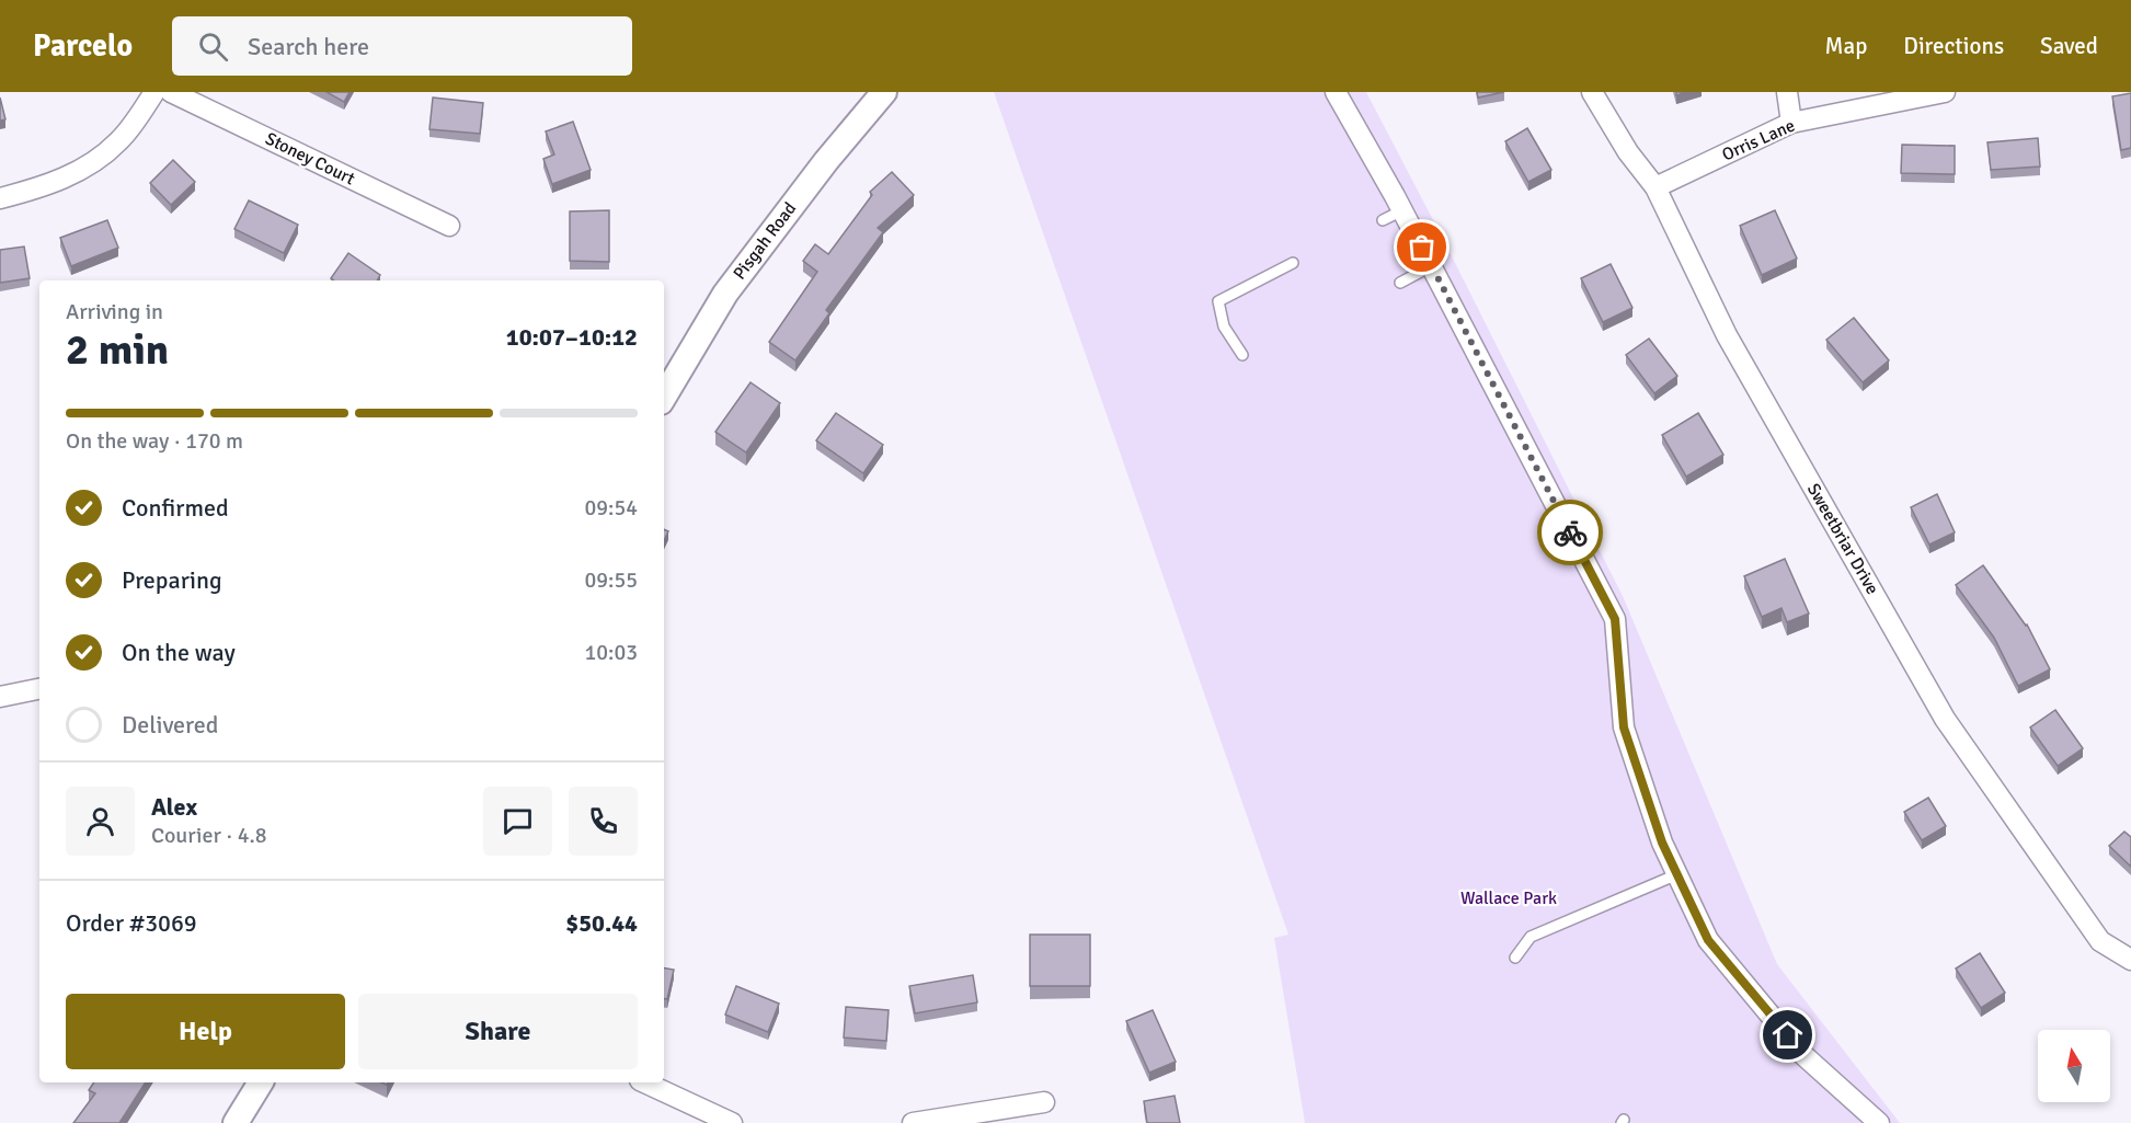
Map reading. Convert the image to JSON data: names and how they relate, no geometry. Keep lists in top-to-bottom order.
{
  "streets": {
    "street": [
      "Orris Lane",
      "Stoney Court",
      "Pisgah Road",
      "Sweetbriar Drive"
    ]
  },
  "crossings": [
    ["Orris Lane", "Sweetbriar Drive"]
  ],
  "parks": ["Wallace Park"],
  "north": "top",
  "page": {
    "header": "Parcelo",
    "search": "Search here",
    "nav": ["Map", "Directions", "Saved"],
    "heading": ["2 min", "Arriving in", "10:07–10:12"],
    "panel": [
      "Alex",
      "Courier · 4.8",
      "Order #3069",
      "$50.44"
    ],
    "bar": "On the way · 170 m",
    "list": [
      ["Confirmed", "09:54"],
      ["Preparing", "09:55"],
      ["On the way", "10:03"],
      "Delivered"
    ],
    "buttons": ["Help", "Share"]
  }
}
